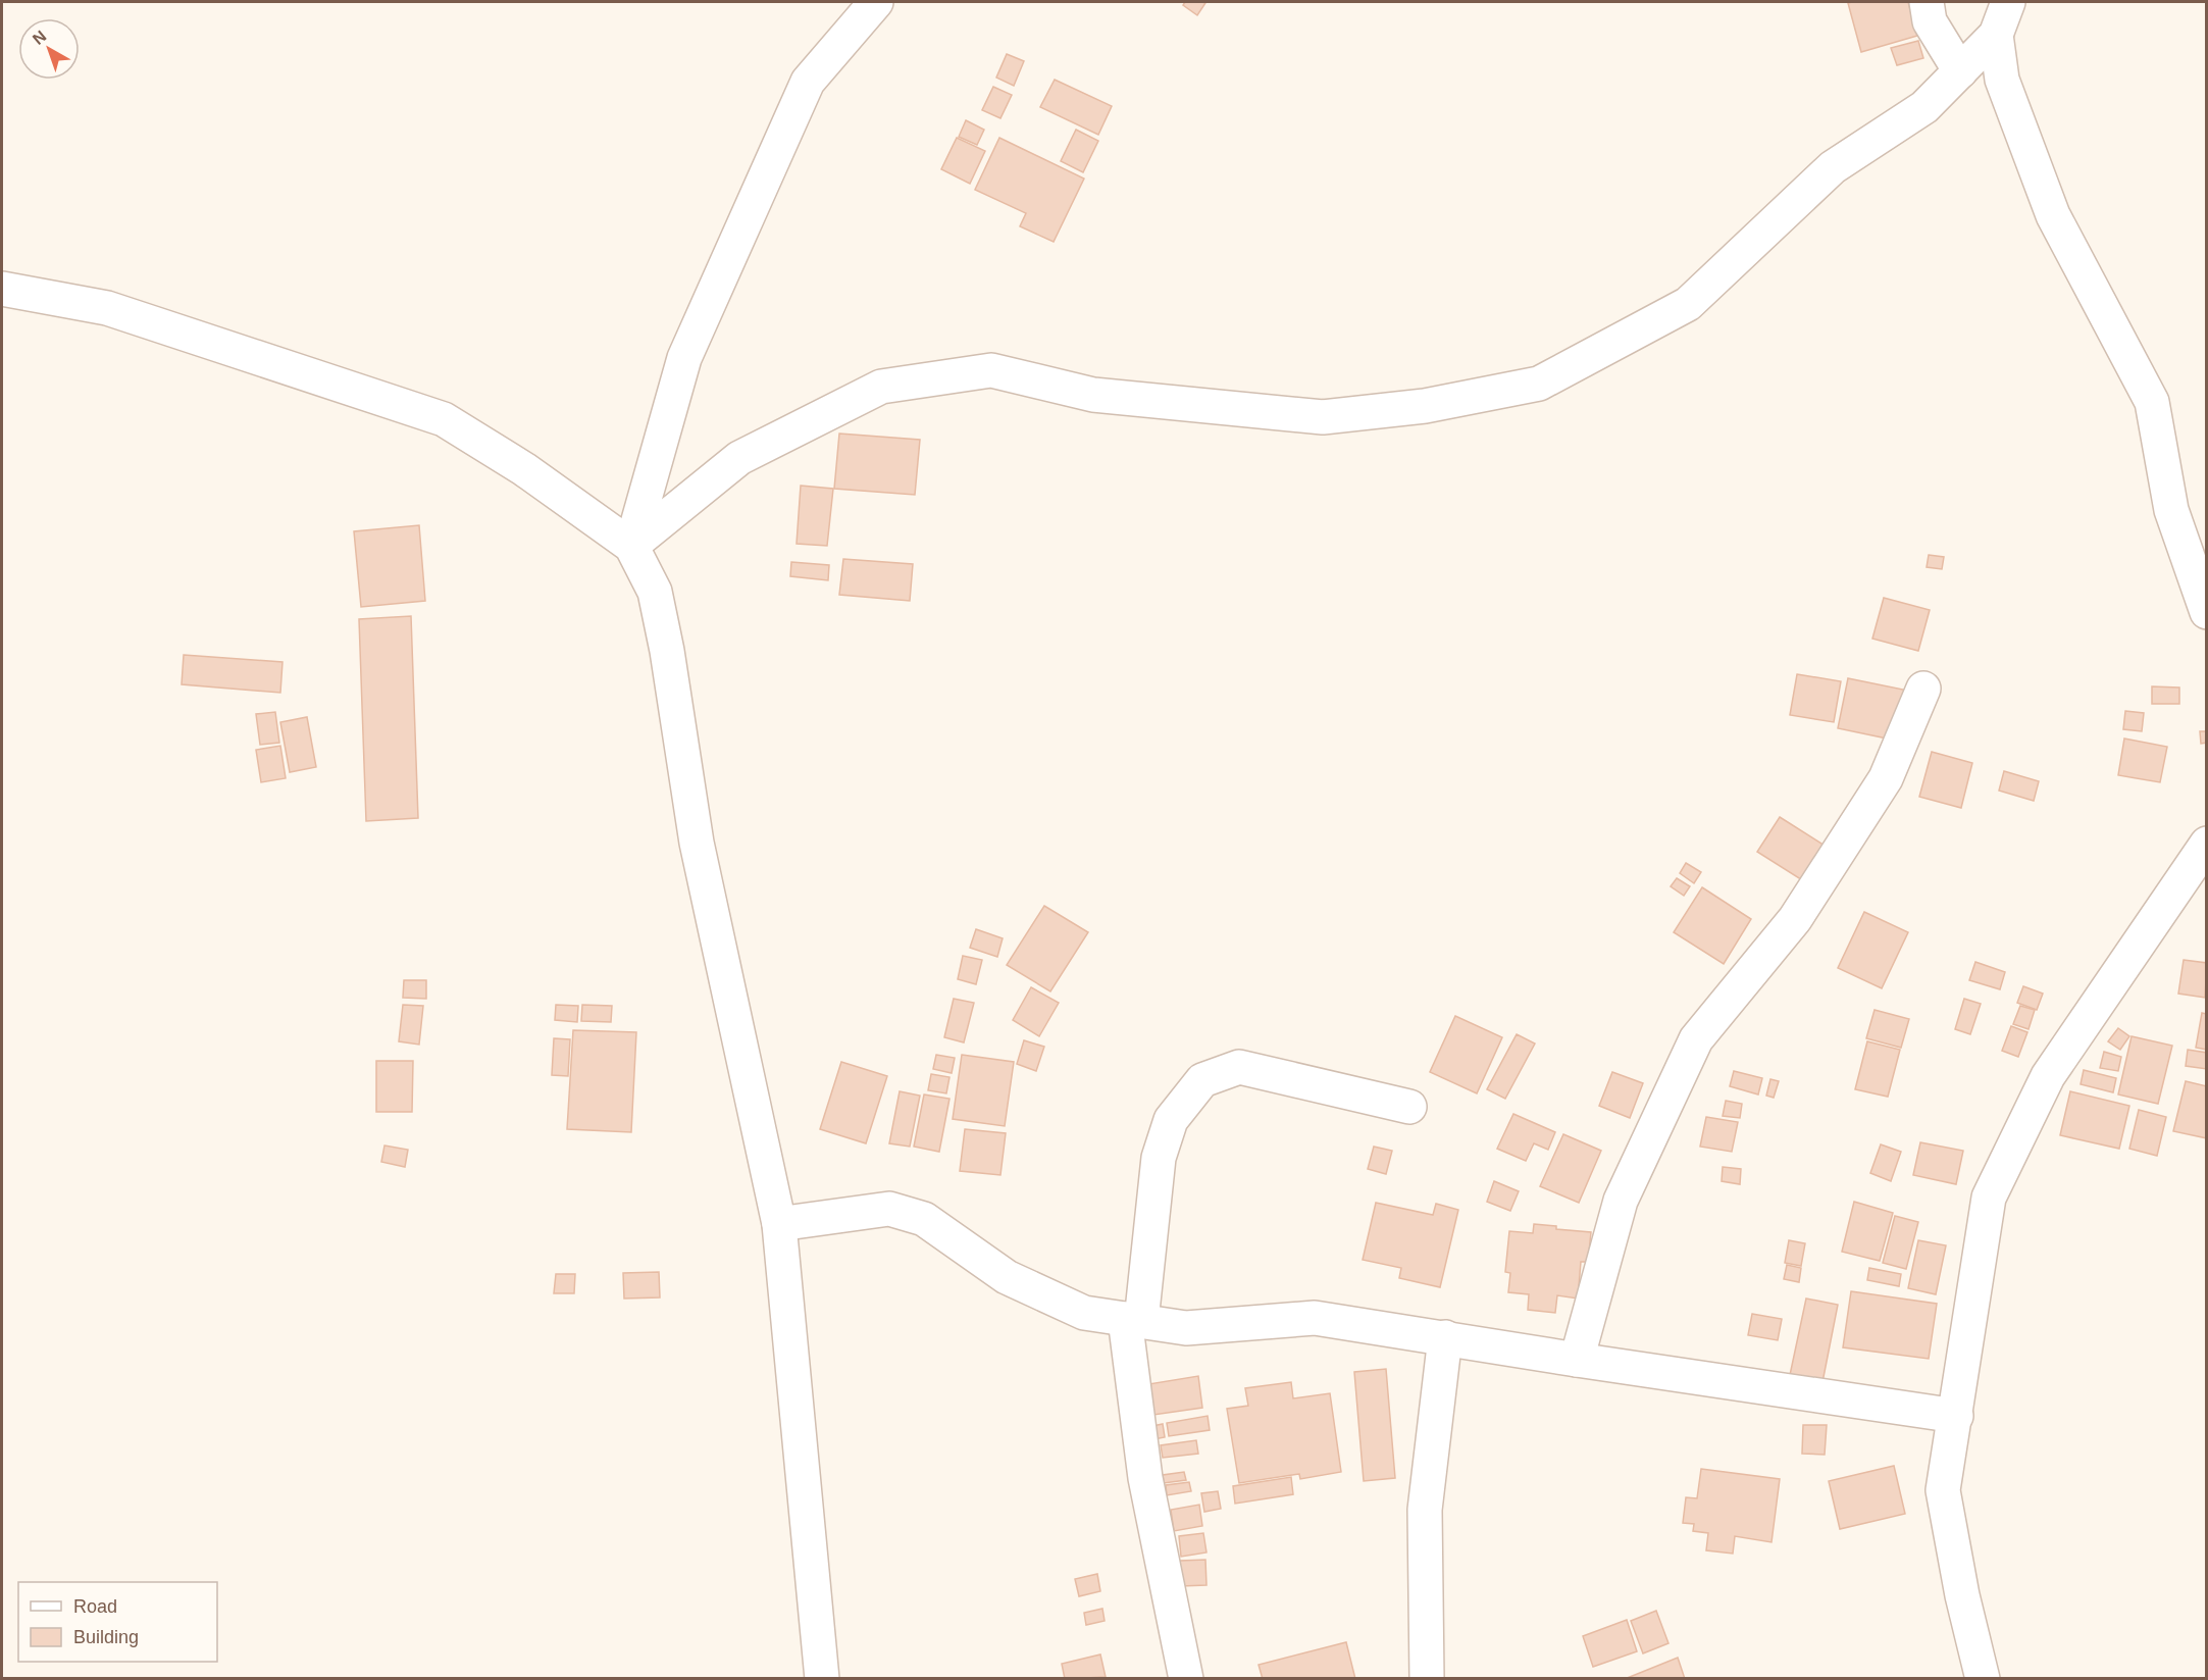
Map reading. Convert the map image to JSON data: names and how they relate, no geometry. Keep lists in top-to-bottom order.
{
  "legend": ["Road", "Building"],
  "north": "top left"
}
